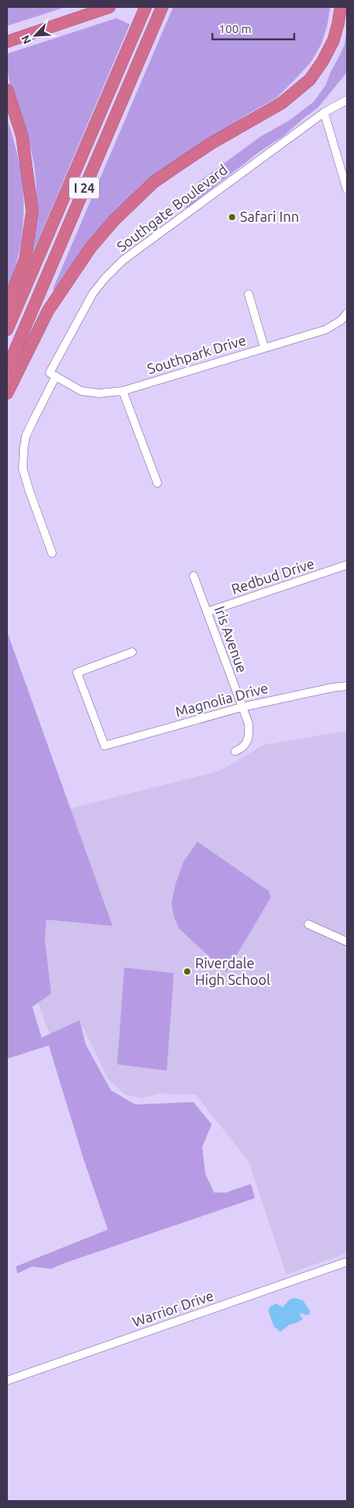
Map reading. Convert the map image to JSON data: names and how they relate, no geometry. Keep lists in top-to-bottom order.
{
  "streets": {
    "highway": ["I 24"],
    "street": [
      "Southgate Boulevard",
      "Southpark Drive",
      "Redbud Drive",
      "Iris Avenue",
      "Magnolia Drive",
      "Warrior Drive"
    ]
  },
  "crossings": [
    ["Southgate Boulevard", "Southpark Drive"],
    ["Redbud Drive", "Iris Avenue"],
    ["Iris Avenue", "Magnolia Drive"]
  ],
  "places": ["Safari Inn", "Riverdale High School"],
  "scale_bar": "100 m",
  "north": "bottom left"
}
